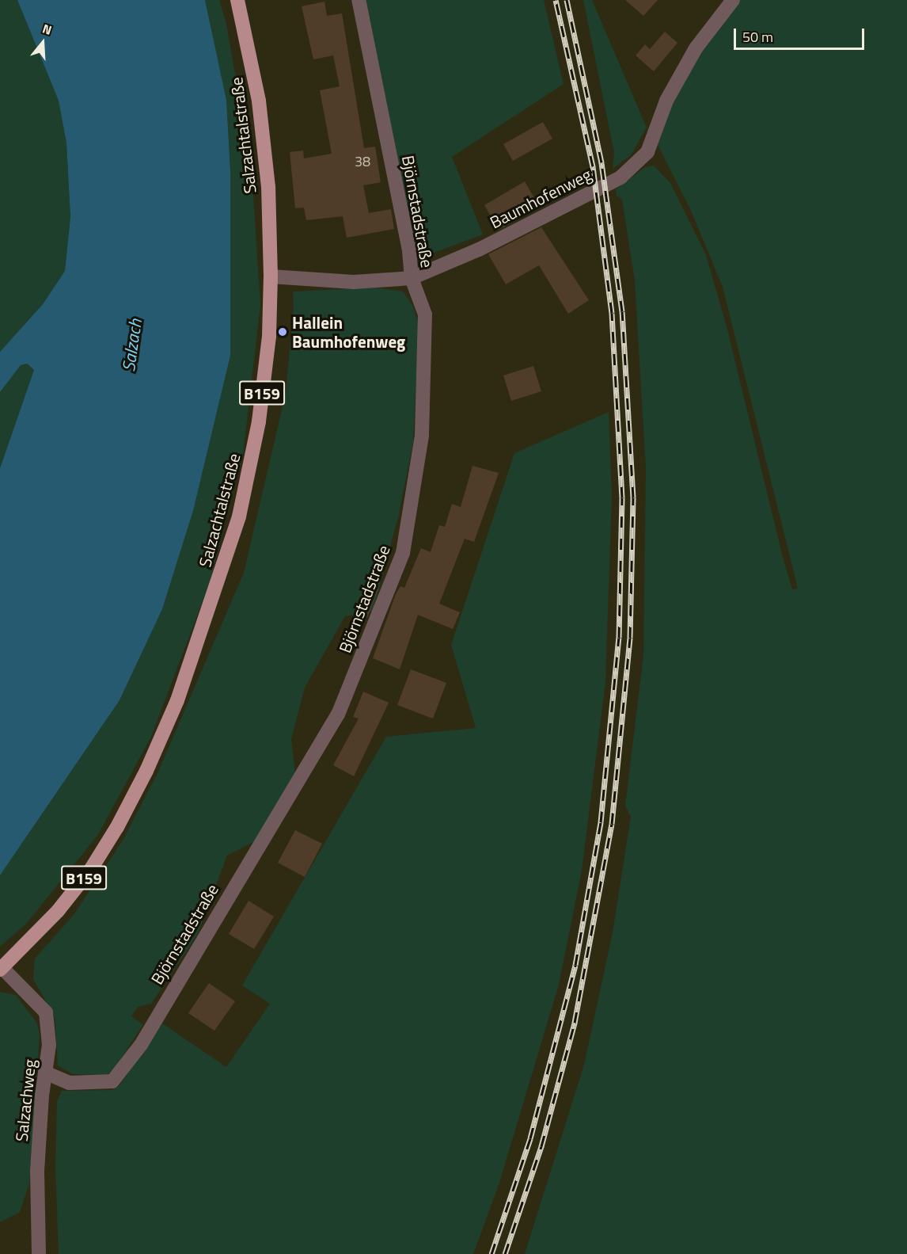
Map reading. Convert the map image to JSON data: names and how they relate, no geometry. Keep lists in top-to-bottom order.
{
  "streets": {
    "main road": ["Salzachtalstraße", "B159"],
    "street": ["Baumhofenweg", "Björnstadstraße", "Salzachweg"]
  },
  "crossings": [
    ["Salzachtalstraße", "Baumhofenweg"],
    ["Salzachtalstraße", "Salzachweg"],
    ["Baumhofenweg", "Björnstadstraße"],
    ["Björnstadstraße", "Salzachweg"]
  ],
  "water": ["Salzach"],
  "places": ["Hallein Baumhofenweg"],
  "house_numbers": ["38"],
  "scale_bar": "50 m",
  "north": "top"
}
